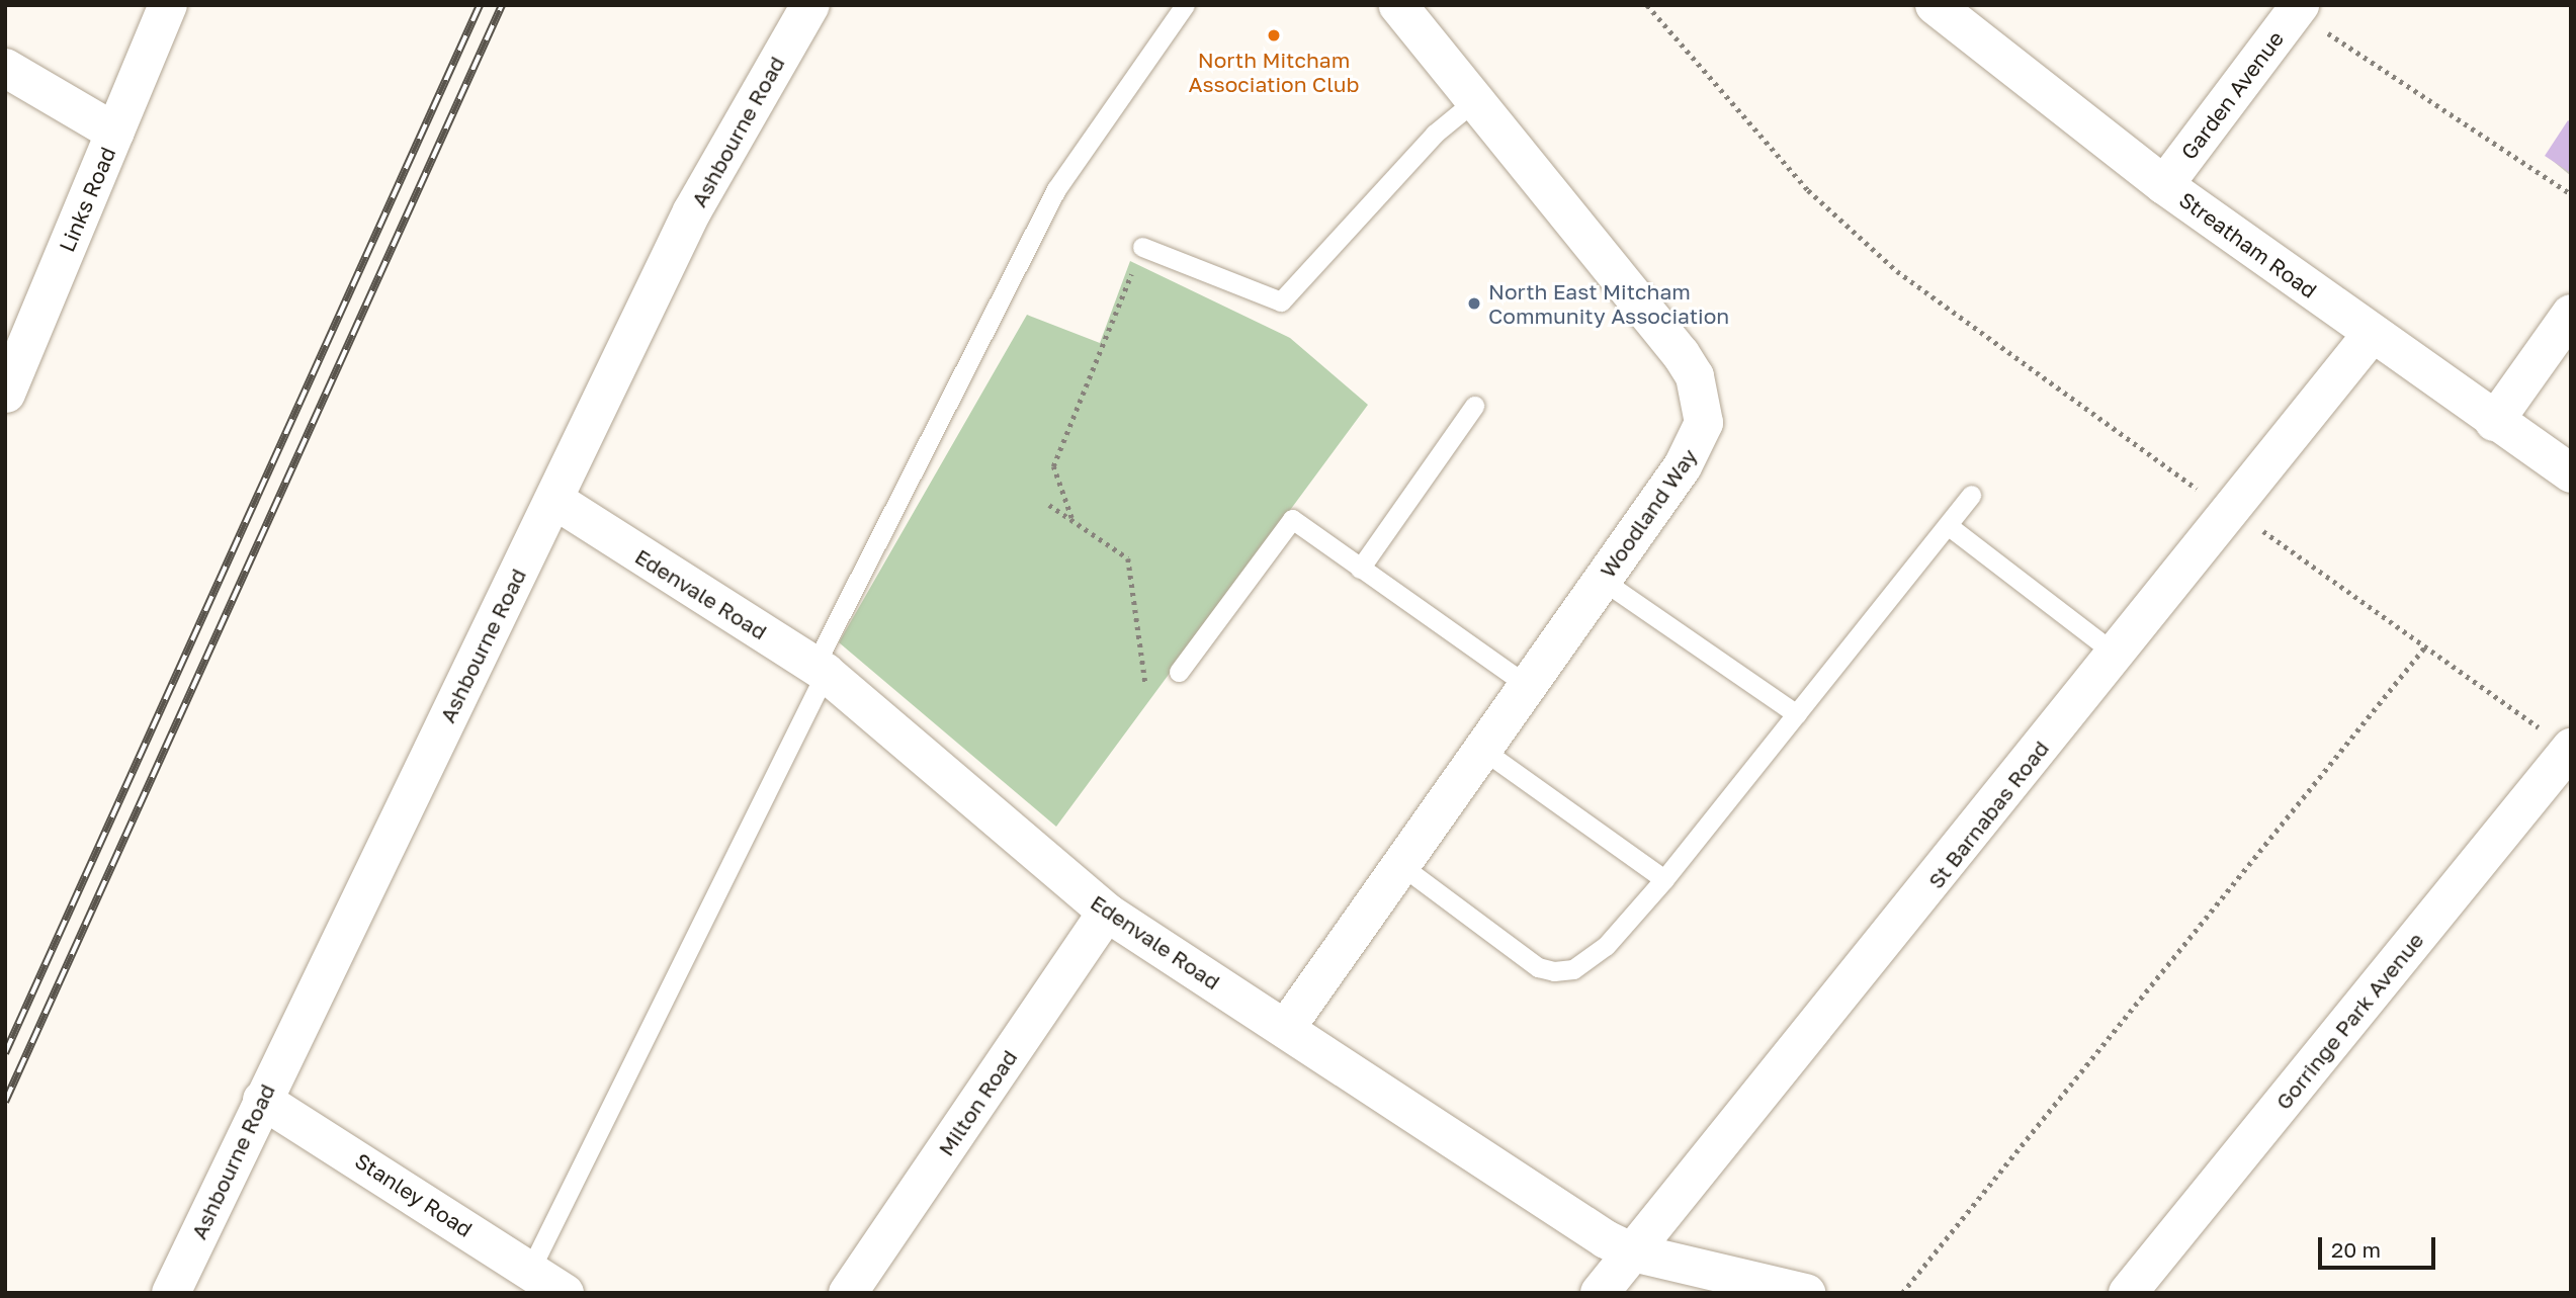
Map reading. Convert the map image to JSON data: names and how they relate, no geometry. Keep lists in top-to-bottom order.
{
  "streets": {
    "street": [
      "Garden Avenue",
      "Ashbourne Road",
      "Links Road",
      "Streatham Road",
      "Woodland Way",
      "Edenvale Road",
      "St Barnabas Road",
      "Gorringe Park Avenue",
      "Milton Road",
      "Stanley Road"
    ]
  },
  "crossings": [
    ["Garden Avenue", "Streatham Road"],
    ["Ashbourne Road", "Edenvale Road"],
    ["Ashbourne Road", "Stanley Road"],
    ["Streatham Road", "St Barnabas Road"],
    ["Woodland Way", "Edenvale Road"],
    ["Edenvale Road", "St Barnabas Road"],
    ["Edenvale Road", "Milton Road"]
  ],
  "places": ["North Mitcham Association Club", "North East Mitcham Community Association"],
  "scale_bar": "20 m"
}
